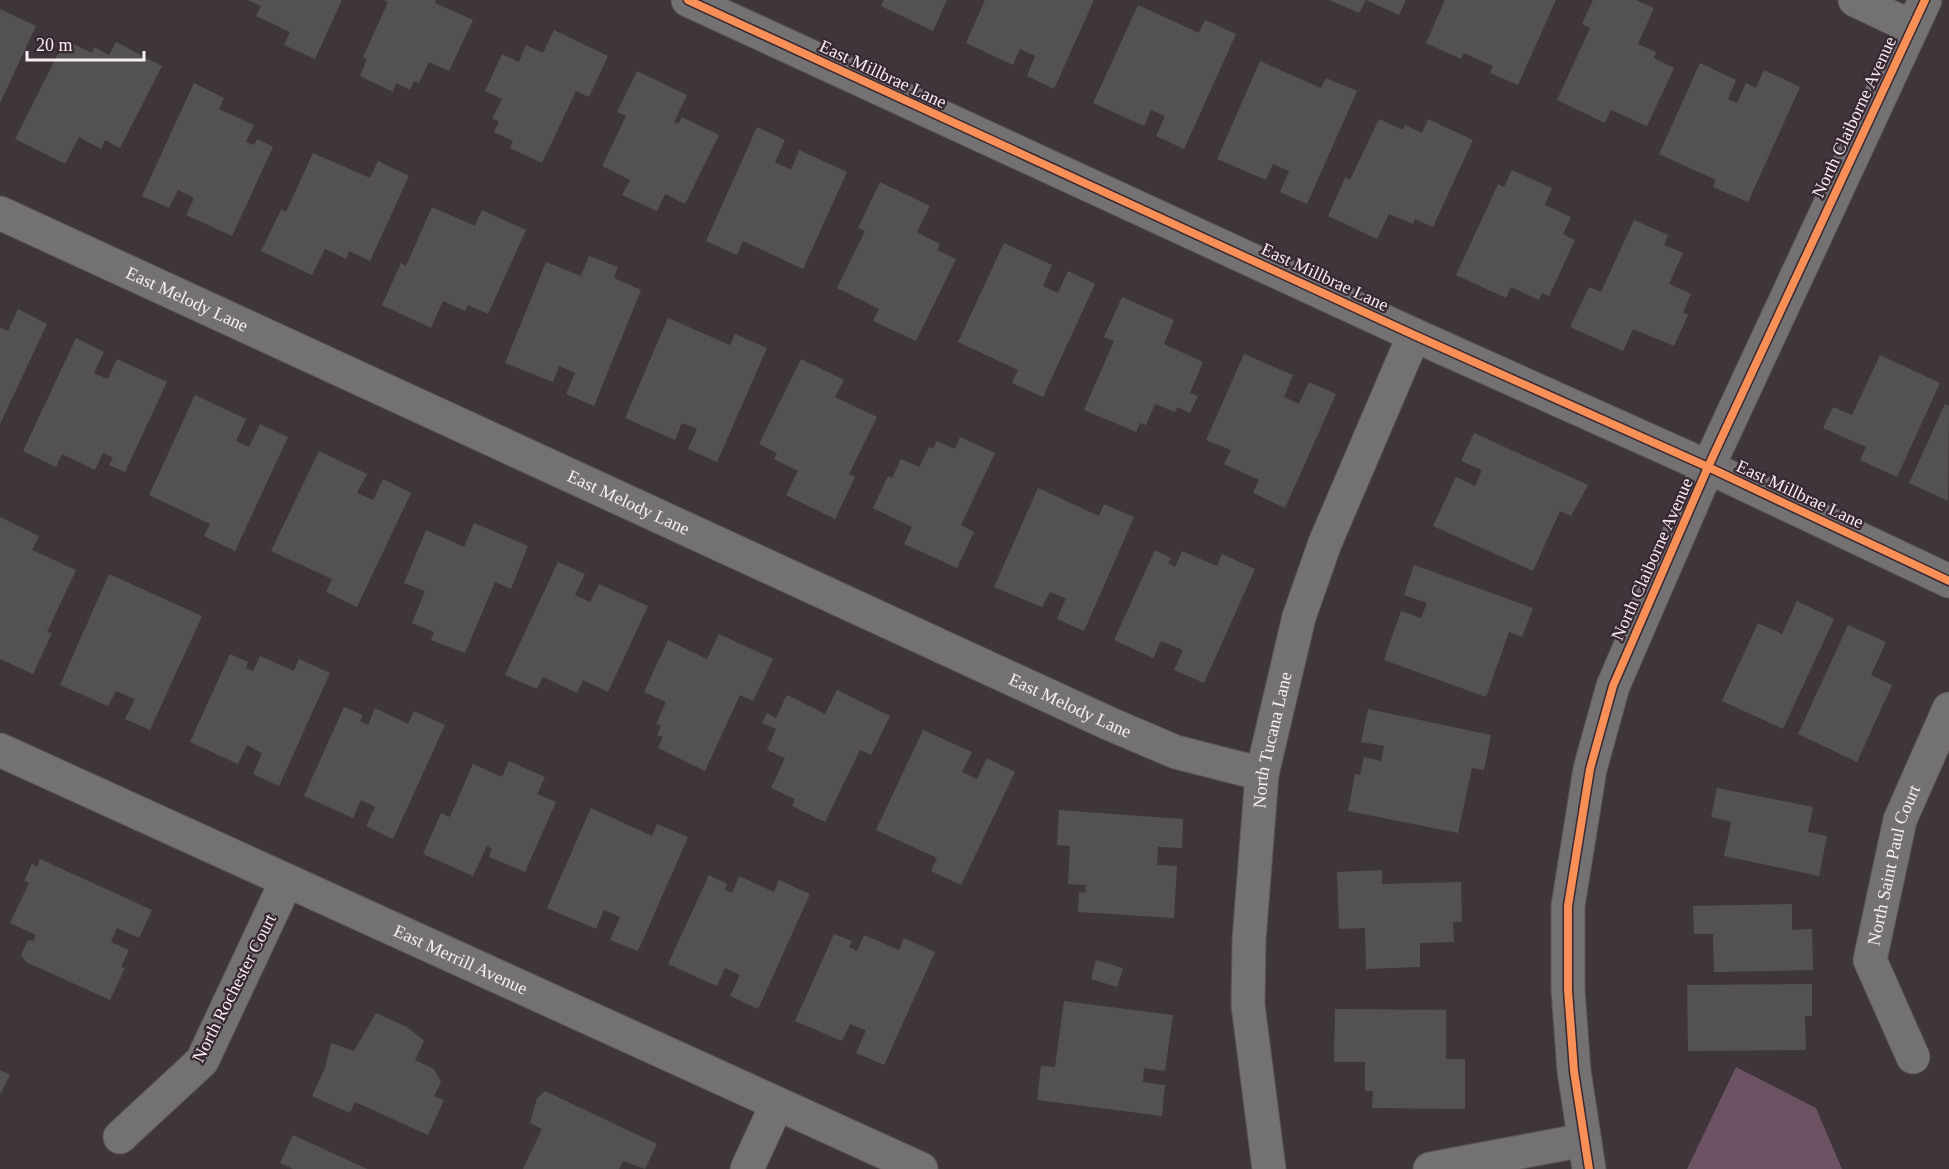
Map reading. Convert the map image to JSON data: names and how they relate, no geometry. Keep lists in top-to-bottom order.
{
  "streets": {
    "street": [
      "East Millbrae Lane",
      "North Claiborne Avenue",
      "East Melody Lane",
      "North Tucana Lane",
      "North Saint Paul Court",
      "East Merrill Avenue",
      "North Rochester Court"
    ]
  },
  "crossings": [
    ["East Millbrae Lane", "North Claiborne Avenue"],
    ["East Millbrae Lane", "North Tucana Lane"],
    ["East Melody Lane", "North Tucana Lane"],
    ["East Merrill Avenue", "North Rochester Court"]
  ],
  "scale_bar": "20 m"
}
